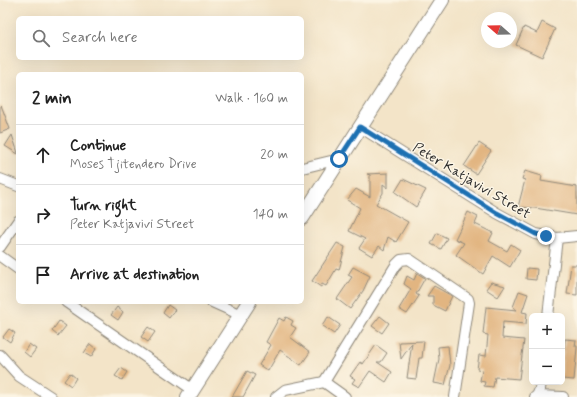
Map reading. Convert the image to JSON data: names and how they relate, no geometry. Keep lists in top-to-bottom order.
{
  "streets": {
    "street": ["Peter Katjavivi Street"]
  },
  "north": "left",
  "page": {
    "search": "Search here",
    "heading": ["2 min", "Walk · 160 m"],
    "list": [
      ["Continue", "Moses Tjitendero Drive", "20 m"],
      ["Turn right", "Peter Katjavivi Street", "140 m"],
      "Arrive at destination"
    ],
    "map_buttons": ["+", "−"]
  }
}
